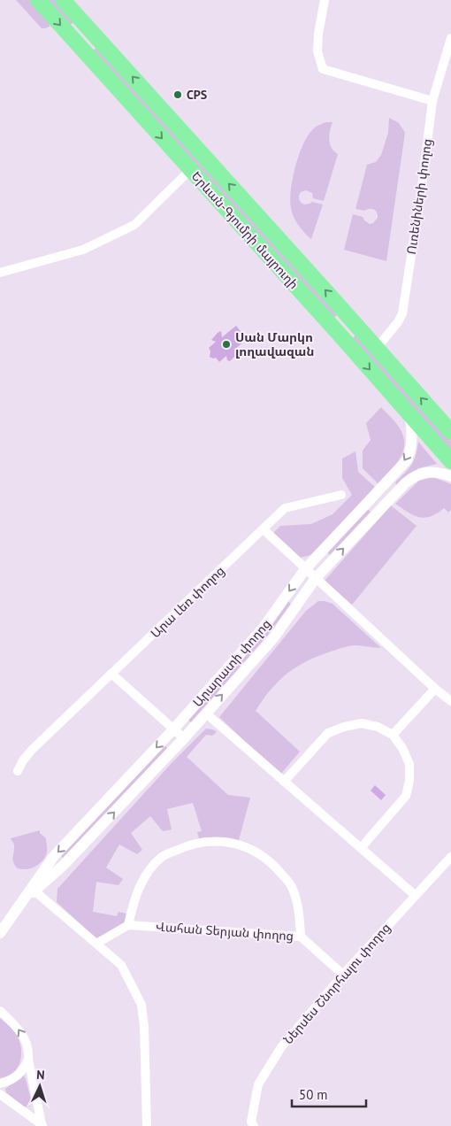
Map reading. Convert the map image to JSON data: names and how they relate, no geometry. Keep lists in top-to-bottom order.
{
  "streets": {
    "highway": ["Երևան-Գյումրի մայրուղի"],
    "street": [
      "Ուռենիների փողոց",
      "Արա Լեռ փողոց",
      "Արարատի փողոց",
      "Վահան Տերյան փողոց",
      "Ներսես Շնորհալու փողոց"
    ]
  },
  "crossings": [
    ["Ուռենիների փողոց", "Երևան-Գյումրի մայրուղի"],
    ["Երևան-Գյումրի մայրուղի", "Արարատի փողոց"],
    ["Վահան Տերյան փողոց", "Ներսես Շնորհալու փողոց"]
  ],
  "places": ["CPS", "Սան Մարկո լողավազան"],
  "scale_bar": "50 m",
  "north": "top"
}
